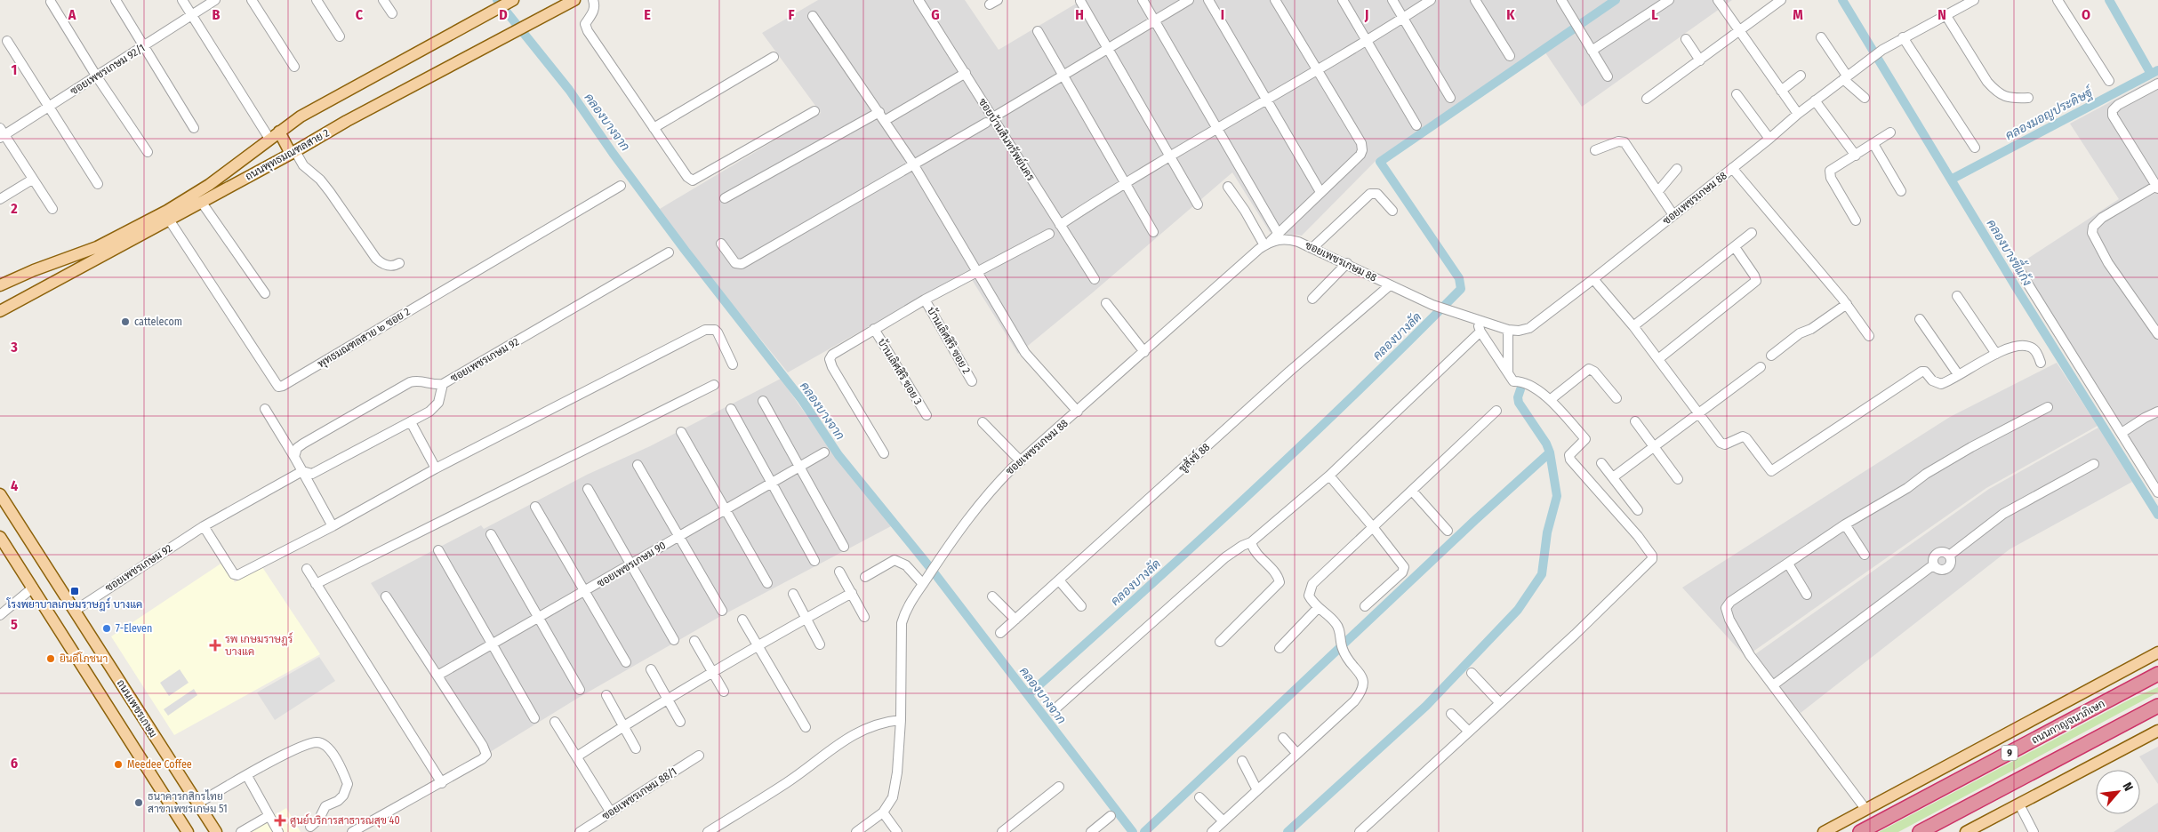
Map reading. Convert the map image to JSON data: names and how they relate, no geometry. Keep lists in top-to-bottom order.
{
  "streets": {
    "highway": ["ถนนกาญจนาภิเษก", "9"],
    "main road": ["ถนนพุทธมณฑลสาย 2", "ถนนเพชรเกษม"],
    "street": [
      "ซอยเพชรเกษม 92/1",
      "ซอยบ้านสินทรัพย์นคร",
      "ซอยเพชรเกษม 88",
      "พุทธมณฑลสาย ๒ ซอย 2",
      "บ้านเลิศสิริ ซอย 2",
      "ซอยเพชรเกษม 92",
      "บ้านเลิศสิริ ซอย 3",
      "ชูสังข์ 88",
      "ซอยเพชรเกษม 90",
      "ซอยเพชรเกษม 88/1"
    ]
  },
  "crossings": [
    ["ถนนพุทธมณฑลสาย 2", "พุทธมณฑลสาย ๒ ซอย 2"],
    ["ซอยเพชรเกษม 88", "ชูสังข์ 88"],
    ["ซอยเพชรเกษม 92", "ถนนเพชรเกษม"]
  ],
  "water": [
    "คลองมอญประดิษฐ์",
    "คลองบางจาก",
    "คลองบางขี้แก้ง",
    "คลองบางลัด"
  ],
  "places": {
    "other": [
      "cattelecom",
      "7-Eleven",
      "ยินดีโภชนา",
      "Meedee Coffee",
      "ธนาคารกสิกรไทย สาขาเพชรเกษม 51"
    ],
    "transit": ["โรงพยาบาลเกษมราษฎร์ บางแค"],
    "health": ["รพ เกษมราษฎร์ บางแค", "ศูนย์บริการสาธารณสุข 40"]
  },
  "north": "top right",
  "grid": {
    "columns": [
      "A",
      "B",
      "C",
      "D",
      "E",
      "F",
      "G",
      "H",
      "I",
      "J",
      "K",
      "L",
      "M",
      "N",
      "O"
    ],
    "rows": [
      "1",
      "2",
      "3",
      "4",
      "5",
      "6"
    ]
  }
}
